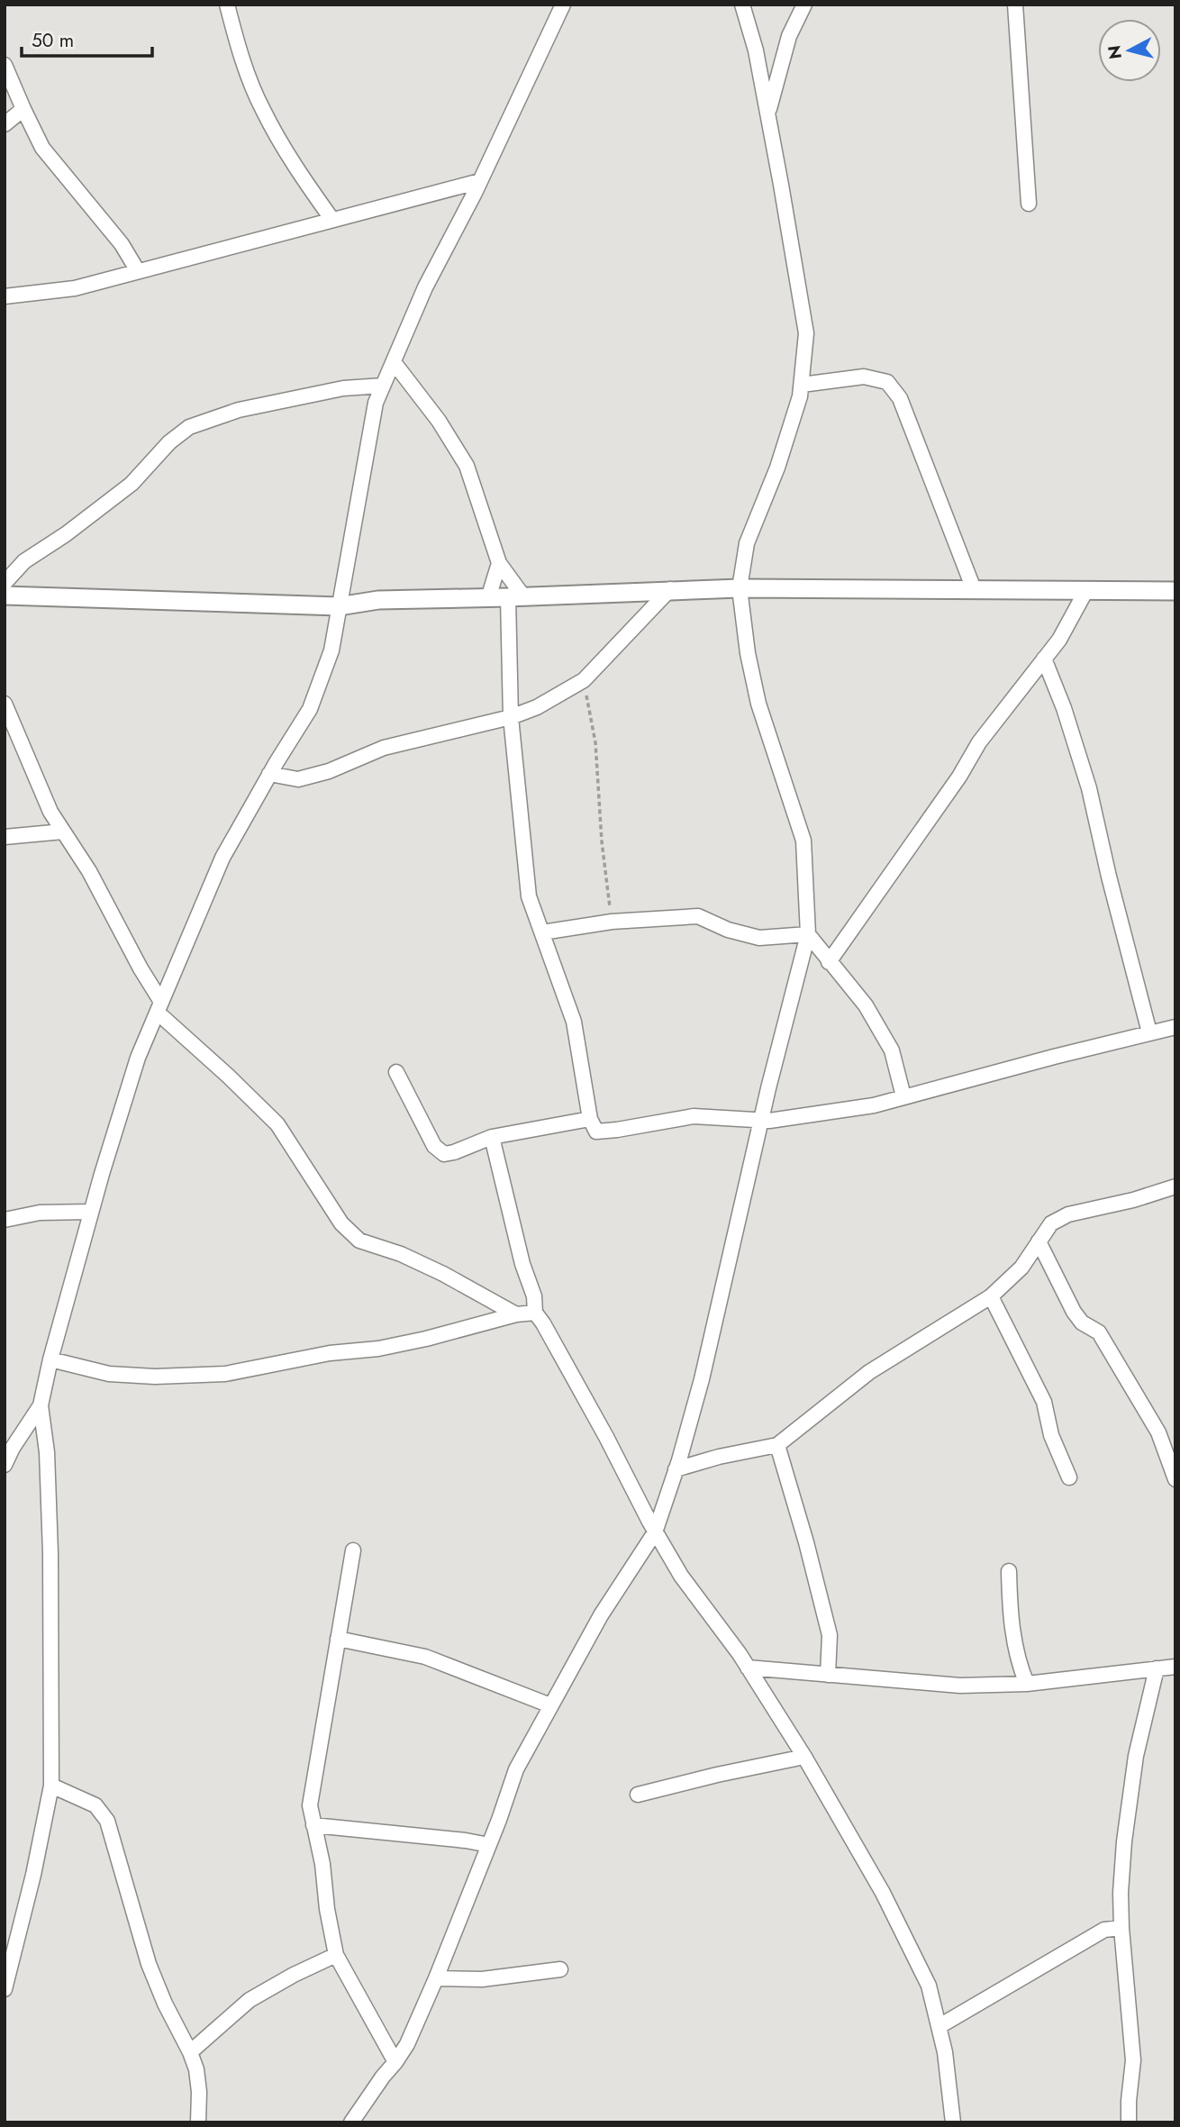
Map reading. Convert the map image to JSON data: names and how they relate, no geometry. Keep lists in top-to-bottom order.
{
  "scale_bar": "50 m",
  "north": "left"
}
